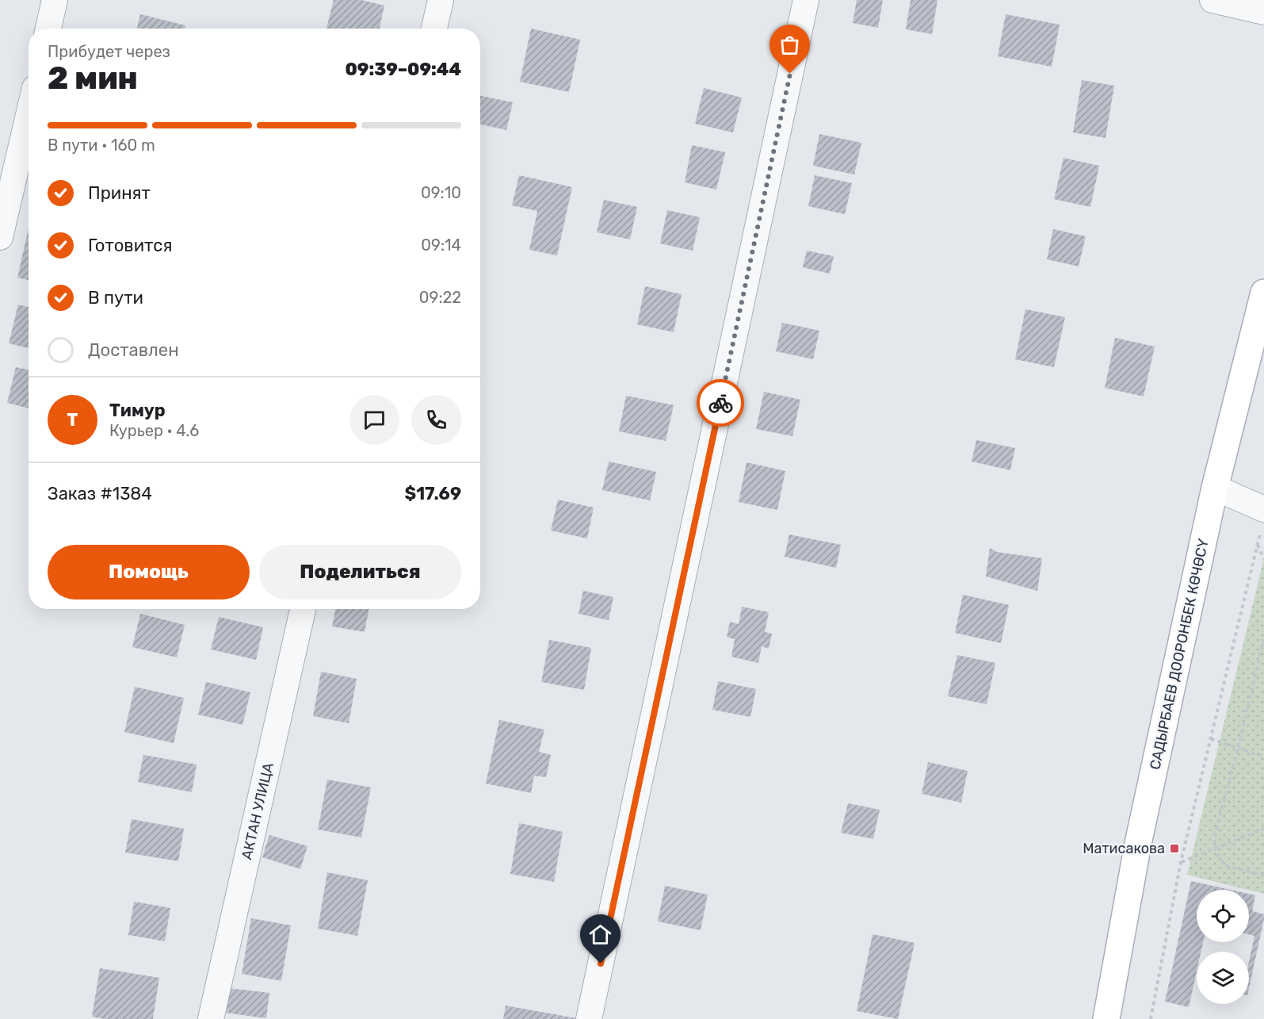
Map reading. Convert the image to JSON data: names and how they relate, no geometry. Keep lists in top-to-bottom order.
{
  "streets": {
    "main road": ["САДЫРБАЕВ ДООРОНБЕК КӨЧӨСҮ"],
    "street": ["АКТАН УЛИЦА"]
  },
  "places": {
    "transit": ["Матисакова"]
  },
  "page": {
    "heading": ["2 мин", "Прибудет через", "09:39–09:44"],
    "panel": [
      "Тимур",
      "Курьер · 4.6",
      "Заказ #1384",
      "$17.69"
    ],
    "bar": "В пути · 160 m",
    "list": [
      ["Принят", "09:10"],
      ["Готовится", "09:14"],
      ["В пути", "09:22"],
      "Доставлен"
    ],
    "round": "Т",
    "buttons": ["Помощь", "Поделиться"]
  }
}
